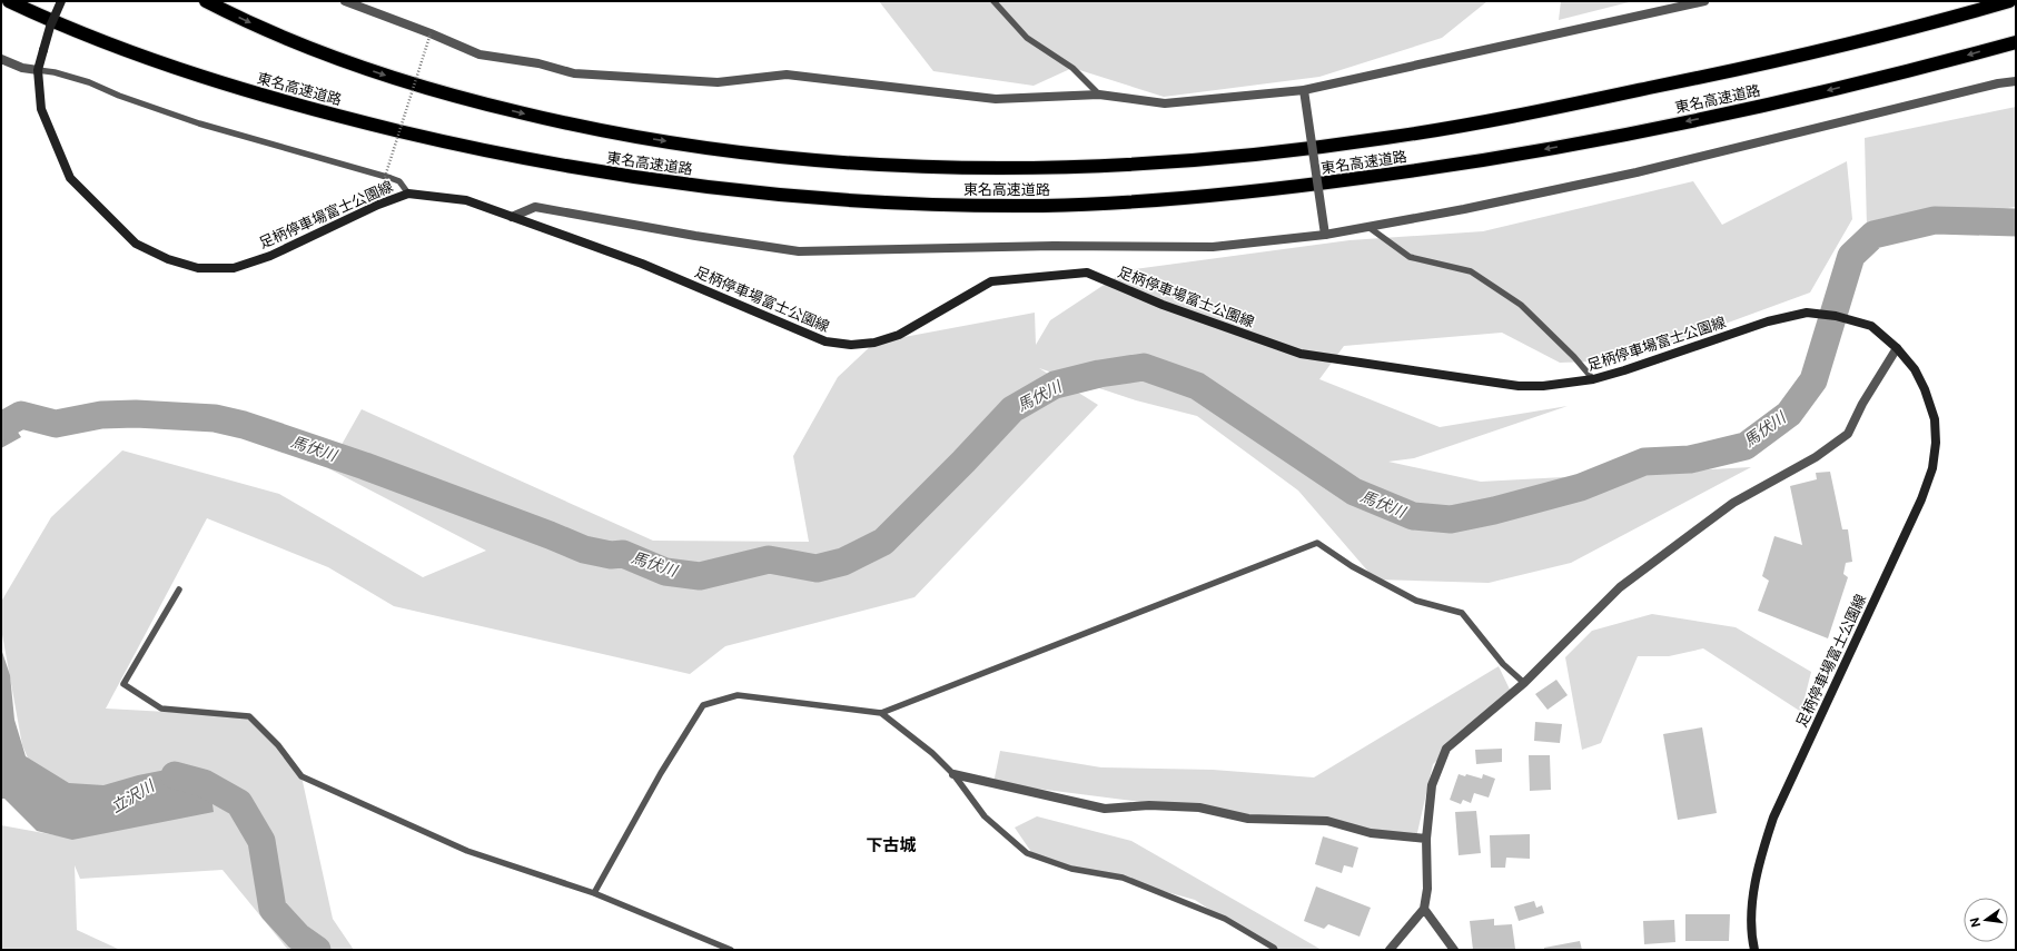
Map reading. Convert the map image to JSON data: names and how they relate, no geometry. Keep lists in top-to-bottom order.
{
  "streets": {
    "highway": ["東名高速道路"],
    "main road": ["足柄停車場富士公園線"]
  },
  "districts": ["下古城"],
  "water": ["馬伏川", "立沢川"],
  "north": "left"
}
